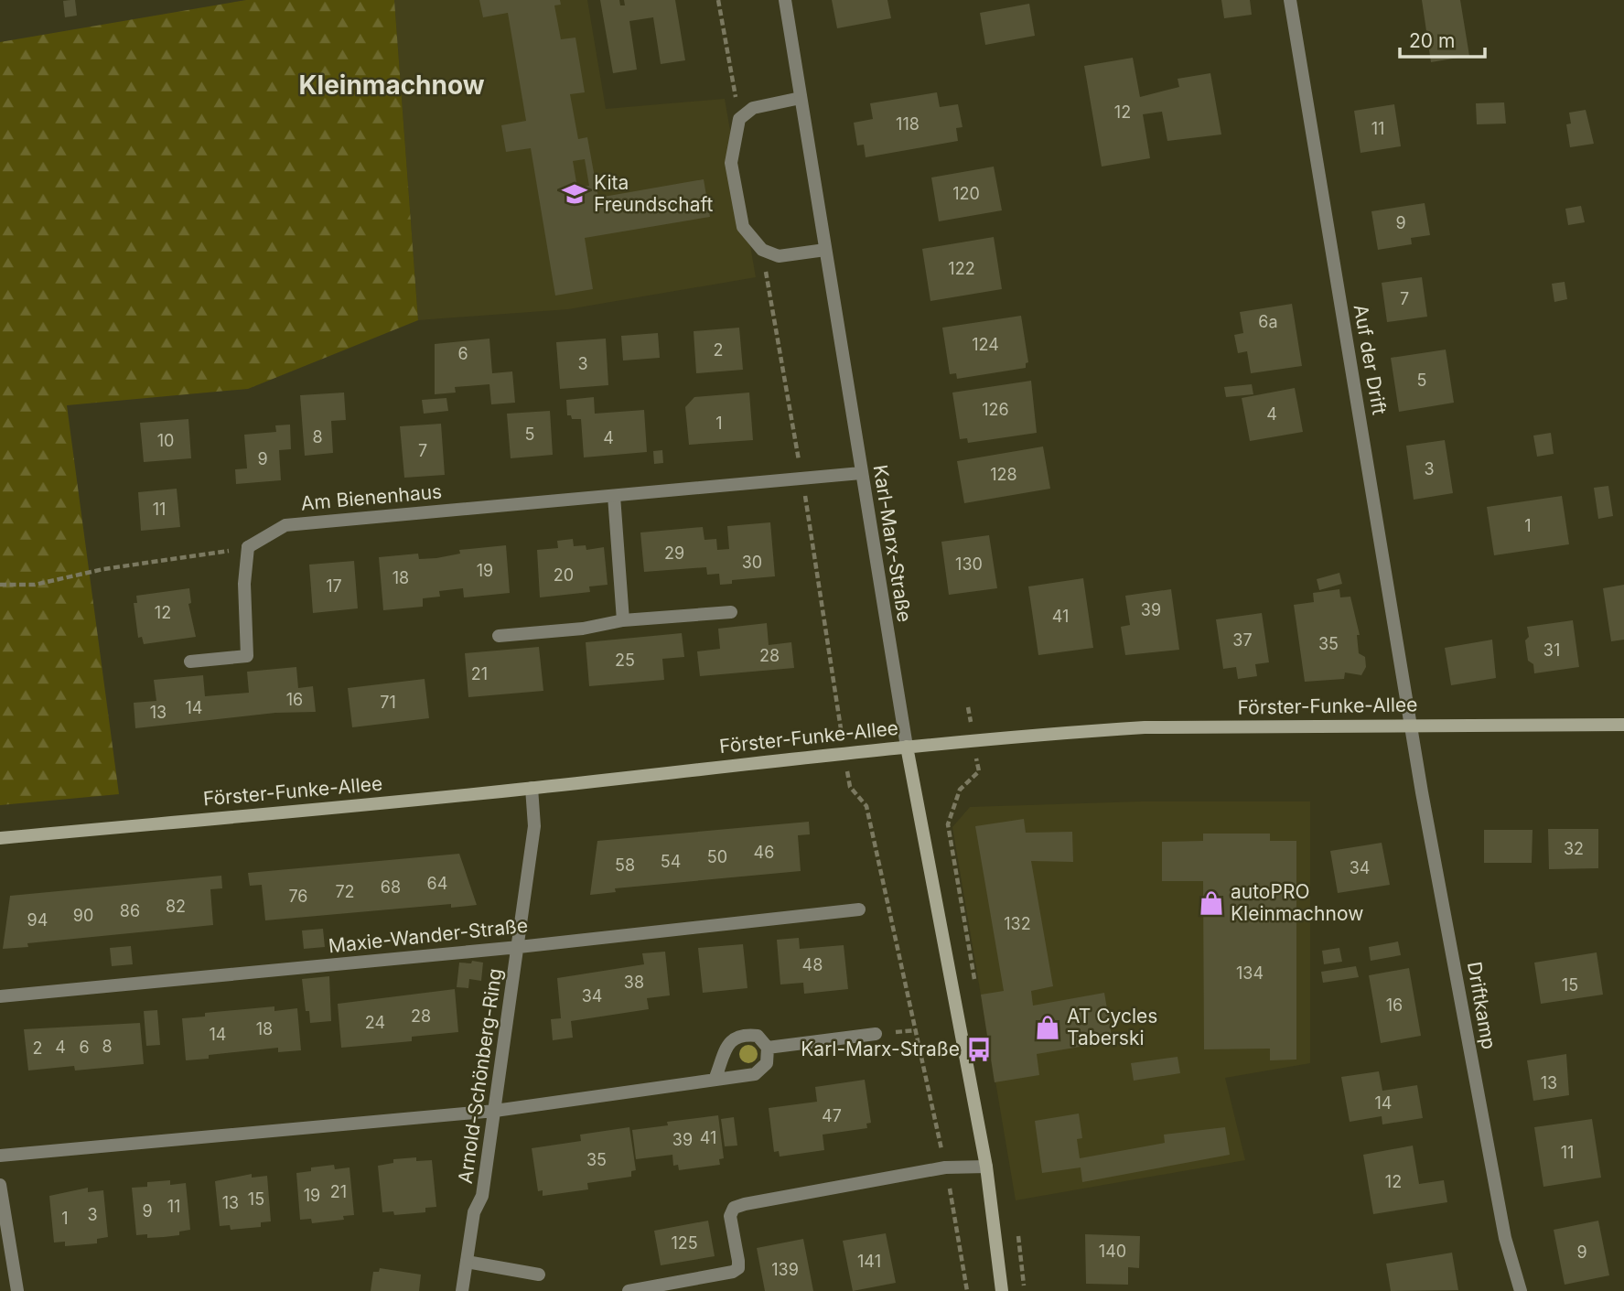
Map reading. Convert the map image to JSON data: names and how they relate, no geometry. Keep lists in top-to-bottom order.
{
  "streets": {
    "street": [
      "Auf der Drift",
      "Am Bienenhaus",
      "Karl-Marx-Straße",
      "Förster-Funke-Allee",
      "Maxie-Wander-Straße",
      "Driftkamp",
      "Arnold-Schönberg-Ring"
    ]
  },
  "crossings": [
    ["Auf der Drift", "Förster-Funke-Allee"],
    ["Auf der Drift", "Driftkamp"],
    ["Am Bienenhaus", "Karl-Marx-Straße"],
    ["Karl-Marx-Straße", "Förster-Funke-Allee"],
    ["Förster-Funke-Allee", "Driftkamp"],
    ["Förster-Funke-Allee", "Arnold-Schönberg-Ring"],
    ["Maxie-Wander-Straße", "Arnold-Schönberg-Ring"]
  ],
  "districts": ["Kleinmachnow"],
  "places": {
    "school or university": ["Kita Freundschaft"],
    "shop": ["autoPRO Kleinmachnow", "AT Cycles Taberski"],
    "bus stop": ["Karl-Marx-Straße"]
  },
  "house_numbers": [
    "12",
    "118",
    "11",
    "120",
    "9",
    "122",
    "7",
    "6a",
    "124",
    "2",
    "6",
    "3",
    "5",
    "126",
    "4",
    "1",
    "5",
    "8",
    "4",
    "10",
    "7",
    "9",
    "3",
    "128",
    "11",
    "1",
    "29",
    "30",
    "130",
    "19",
    "20",
    "18",
    "17",
    "39",
    "12",
    "41",
    "37",
    "35",
    "31",
    "28",
    "25",
    "21",
    "16",
    "71",
    "14",
    "13",
    "32",
    "46",
    "50",
    "54",
    "58",
    "34",
    "64",
    "68",
    "72",
    "76",
    "82",
    "86",
    "90",
    "94",
    "132",
    "48",
    "134",
    "38",
    "15",
    "34",
    "16",
    "28",
    "24",
    "18",
    "14",
    "8",
    "4",
    "6",
    "2",
    "13",
    "14",
    "47",
    "41",
    "39",
    "11",
    "35",
    "12",
    "21",
    "19",
    "15",
    "13",
    "11",
    "9",
    "3",
    "1",
    "125",
    "140",
    "9",
    "141",
    "139"
  ],
  "scale_bar": "20 m"
}
